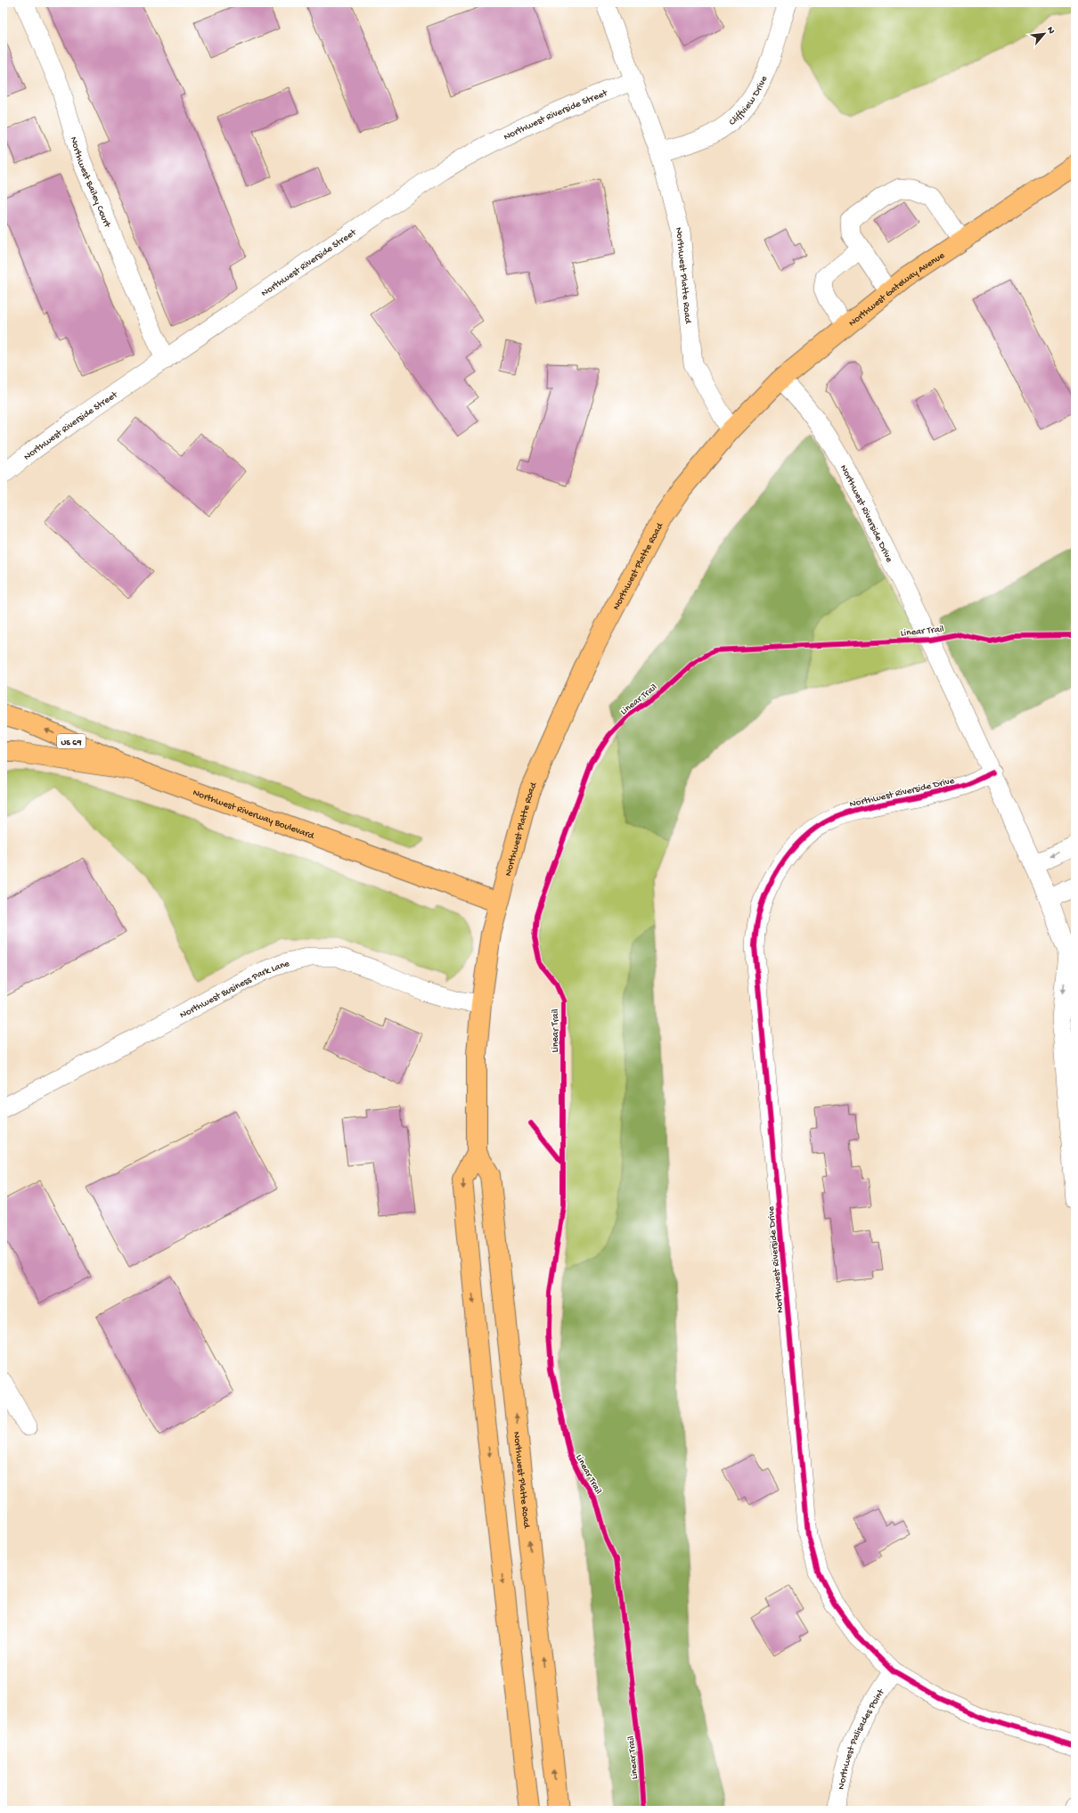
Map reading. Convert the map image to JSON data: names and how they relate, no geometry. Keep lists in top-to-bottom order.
{
  "streets": {
    "main road": [
      "Northwest Platte Road",
      "Northwest Gateway Avenue",
      "US 69",
      "Northwest Riverway Boulevard"
    ],
    "street": [
      "Cliffview Drive",
      "Northwest Riverside Street",
      "Northwest Bailey Court",
      "Northwest Riverside Drive",
      "Northwest Business Park Lane",
      "Northwest Palisades Point"
    ],
    "cycle path": ["Linear Trail"]
  },
  "crossings": [
    ["Cliffview Drive", "Northwest Platte Road"],
    ["Northwest Riverside Street", "Northwest Bailey Court"],
    ["Northwest Riverside Street", "Northwest Platte Road"],
    ["Northwest Platte Road", "Northwest Gateway Avenue"],
    ["Northwest Platte Road", "Northwest Riverway Boulevard"],
    ["Northwest Platte Road", "Northwest Business Park Lane"],
    ["Northwest Gateway Avenue", "Northwest Riverside Drive"],
    ["Northwest Riverside Drive", "Northwest Palisades Point"],
    ["US 69", "Northwest Riverway Boulevard"]
  ],
  "north": "top right"
}
